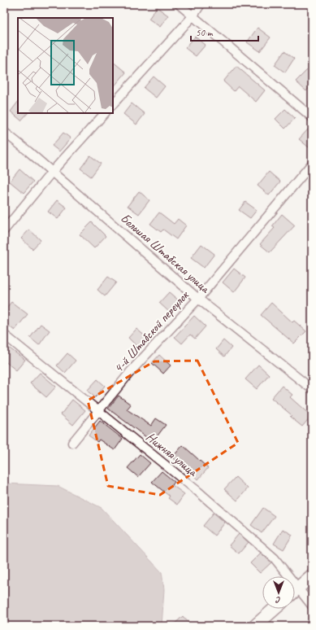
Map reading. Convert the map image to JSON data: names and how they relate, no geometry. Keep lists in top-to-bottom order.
{
  "streets": {
    "street": ["Большая Штабская улица", "4-й Штабской переулок", "Нижняя улица"]
  },
  "crossings": [
    ["Большая Штабская улица", "4-й Штабской переулок"],
    ["4-й Штабской переулок", "Нижняя улица"]
  ],
  "scale_bar": "50 m",
  "north": "bottom"
}
